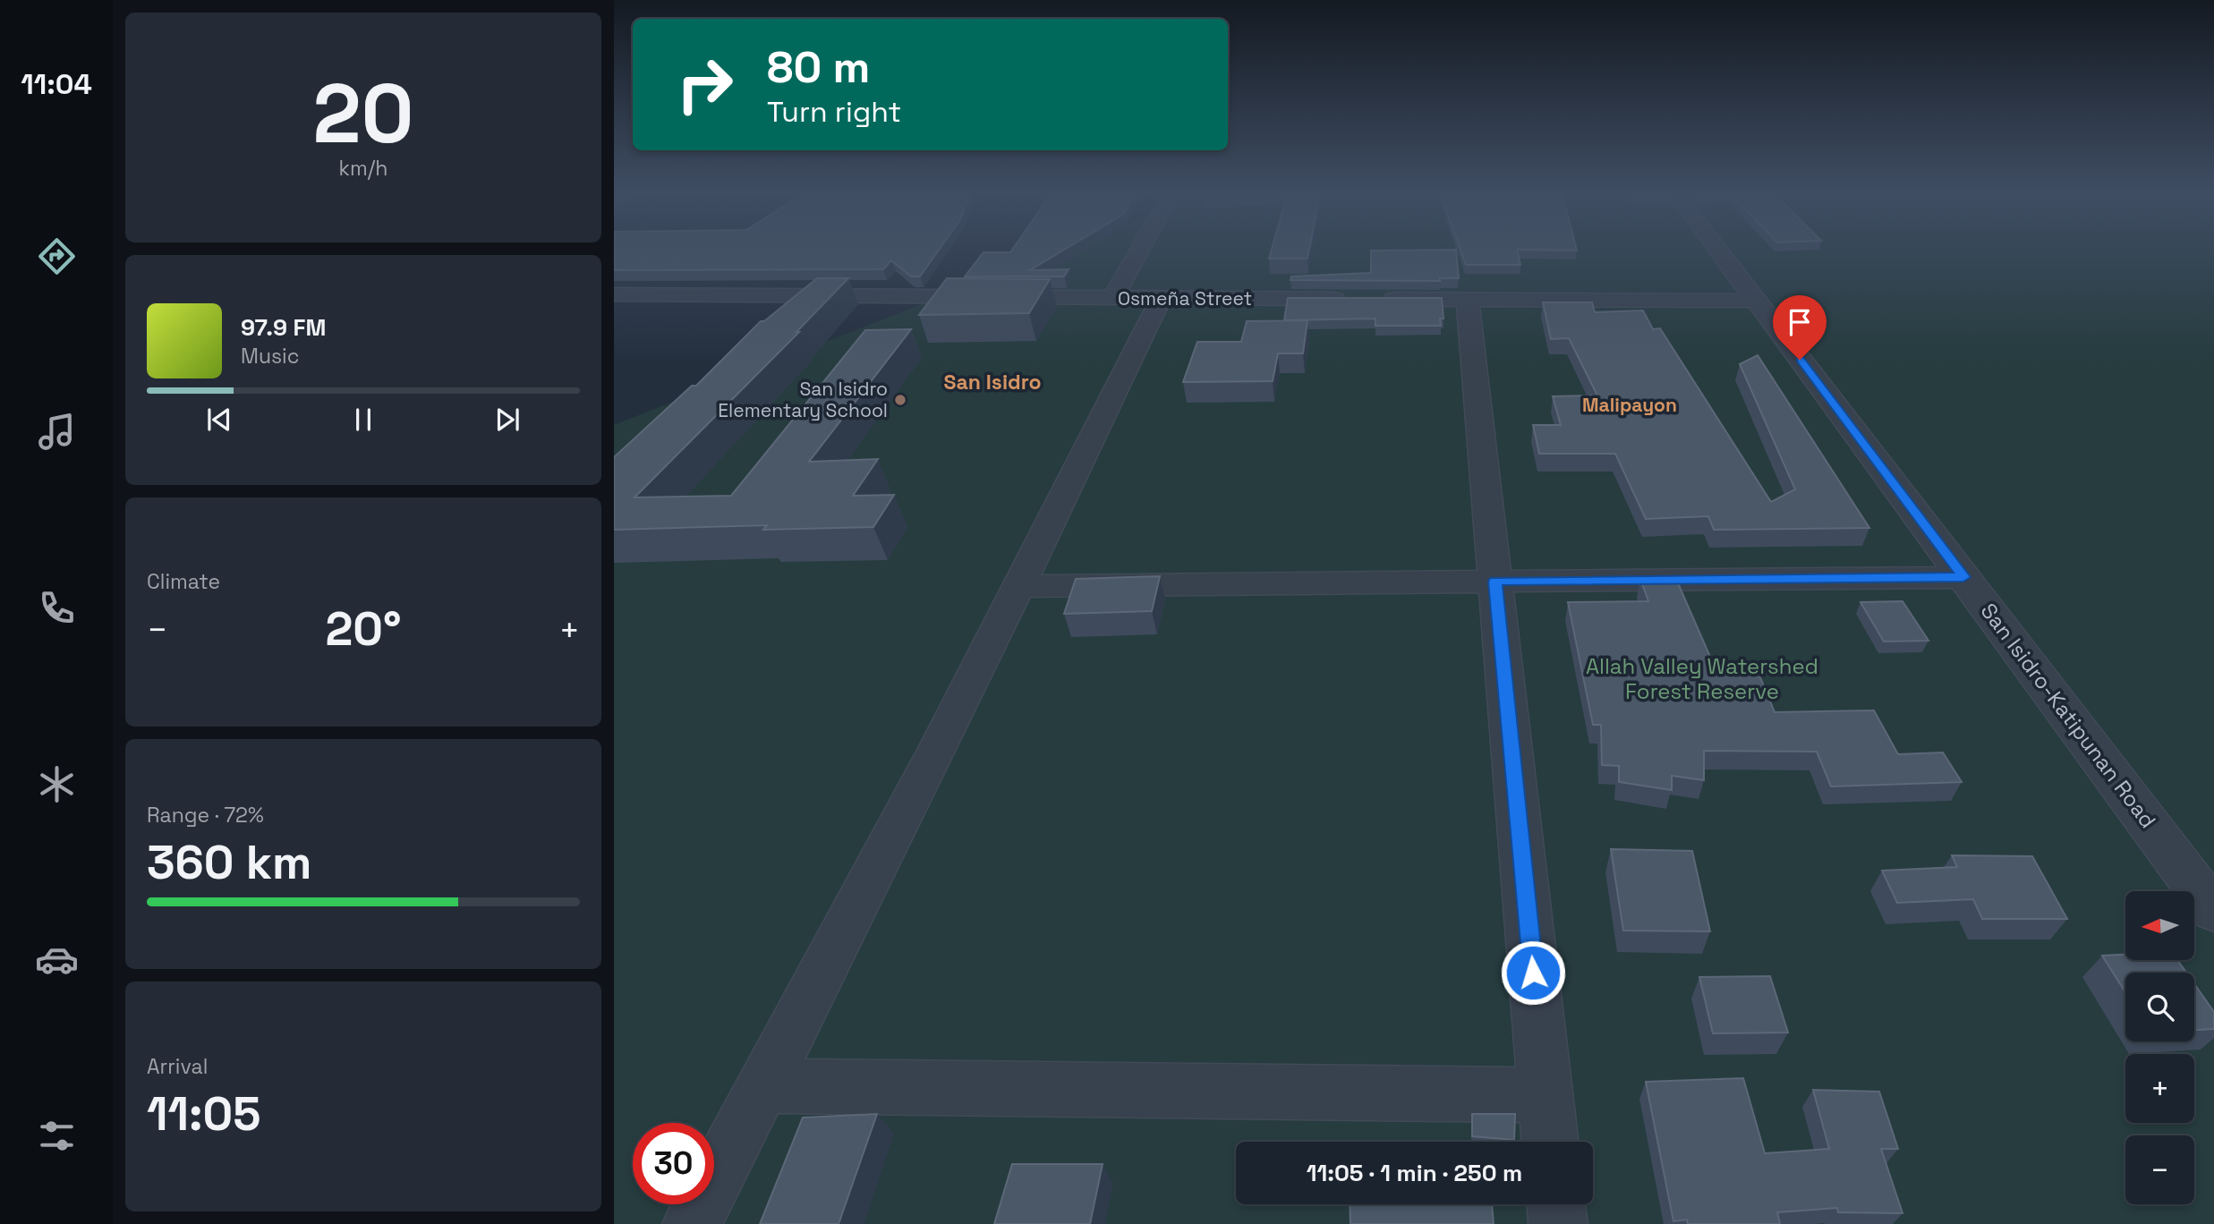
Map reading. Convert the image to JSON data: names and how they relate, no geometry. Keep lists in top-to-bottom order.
{
  "streets": {
    "street": ["Osmeña Street", "San Isidro-Katipunan Road"]
  },
  "districts": ["San Isidro", "Malipayon"],
  "parks": ["Allah Valley Watershed Forest Reserve"],
  "places": ["San Isidro Elementary School"],
  "north": "left",
  "page": {
    "tabs": "11:04",
    "tile": [
      ["20", "km/h"],
      "Climate",
      ["Range · 72%", "360 km"],
      ["Arrival", "11:05"]
    ],
    "turn": ["80 m", "Turn right"],
    "song": ["97.9 FM", "Music"],
    "heat": ["−", "20°", "+"],
    "map_buttons": ["+", "−"],
    "limit": "30",
    "trip": "11:05 · 1 min · 250 m"
  }
}
